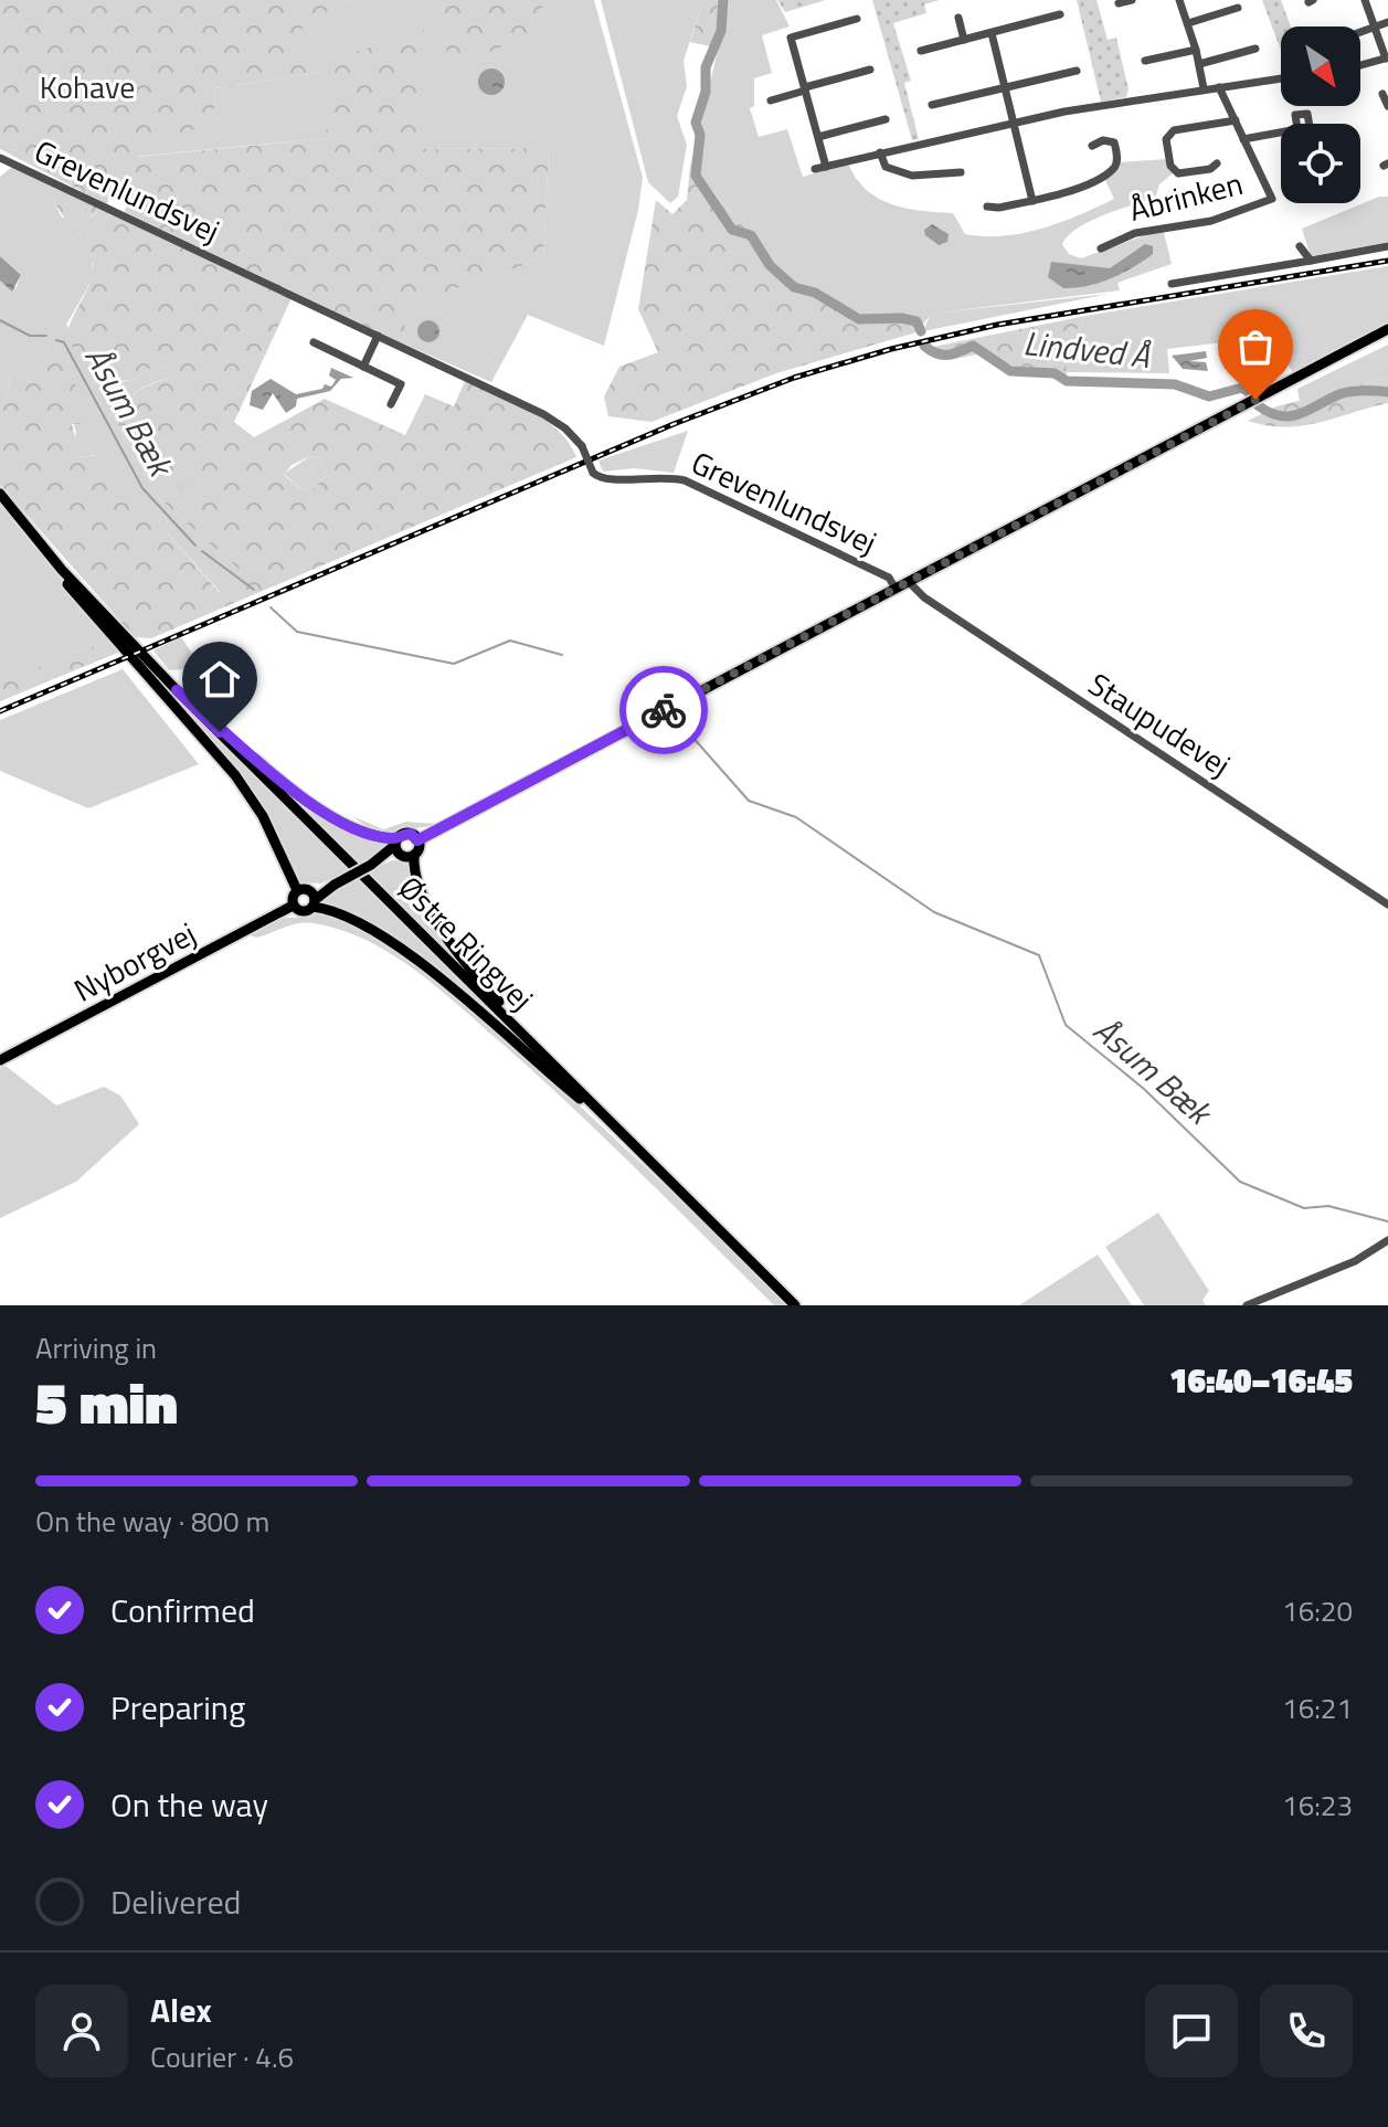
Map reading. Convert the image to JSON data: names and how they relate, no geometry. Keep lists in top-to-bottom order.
{
  "streets": {
    "main road": ["Østre Ringvej", "Nyborgvej"],
    "street": ["Grevenlundsvej", "Åbrinken", "Staupudevej"]
  },
  "water": ["Lindved Å", "Åsum Bæk"],
  "parks": ["Kohave"],
  "north": "bottom right",
  "page": {
    "heading": ["5 min", "Arriving in", "16:40–16:45"],
    "panel": ["Alex", "Courier · 4.6"],
    "bar": "On the way · 800 m",
    "list": [
      ["Confirmed", "16:20"],
      ["Preparing", "16:21"],
      ["On the way", "16:23"],
      "Delivered"
    ]
  }
}
